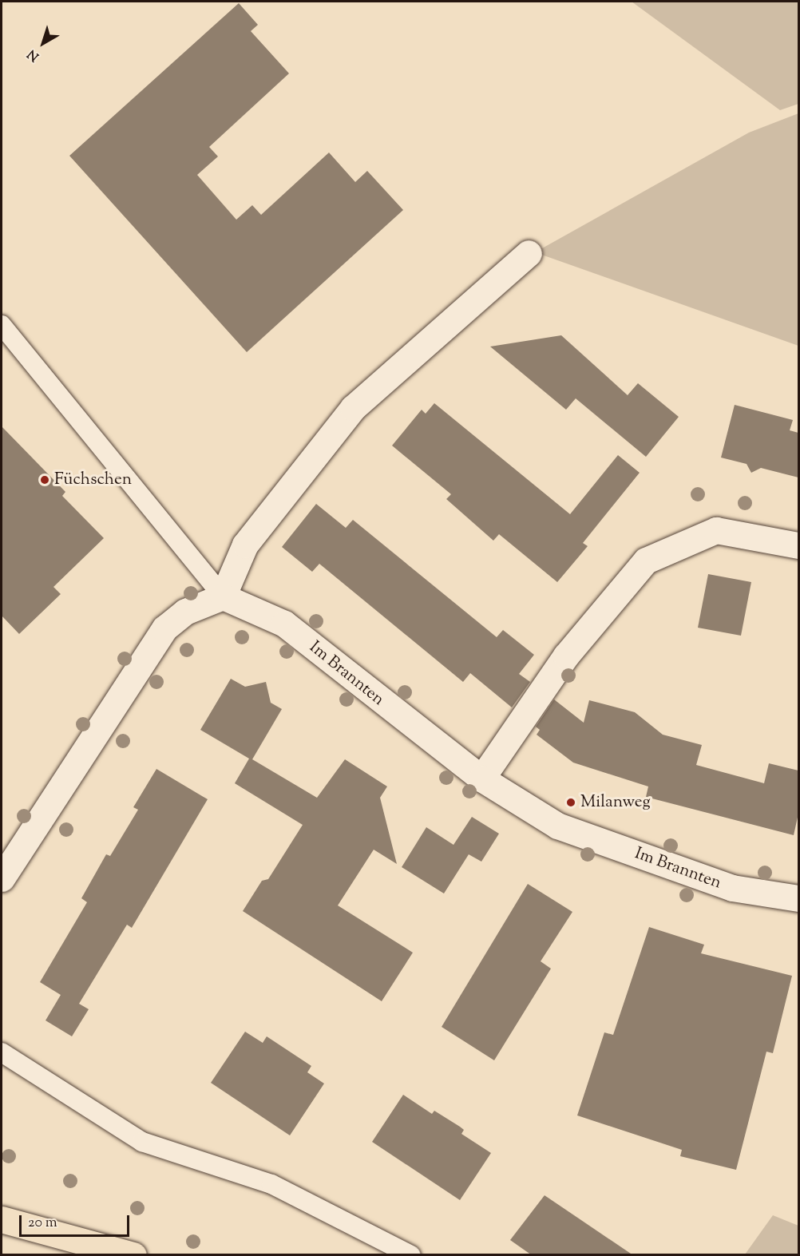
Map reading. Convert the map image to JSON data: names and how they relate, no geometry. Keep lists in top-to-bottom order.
{
  "streets": {
    "street": ["Im Brannten"]
  },
  "places": ["Füchschen", "Milanweg"],
  "scale_bar": "20 m",
  "north": "bottom left"
}
